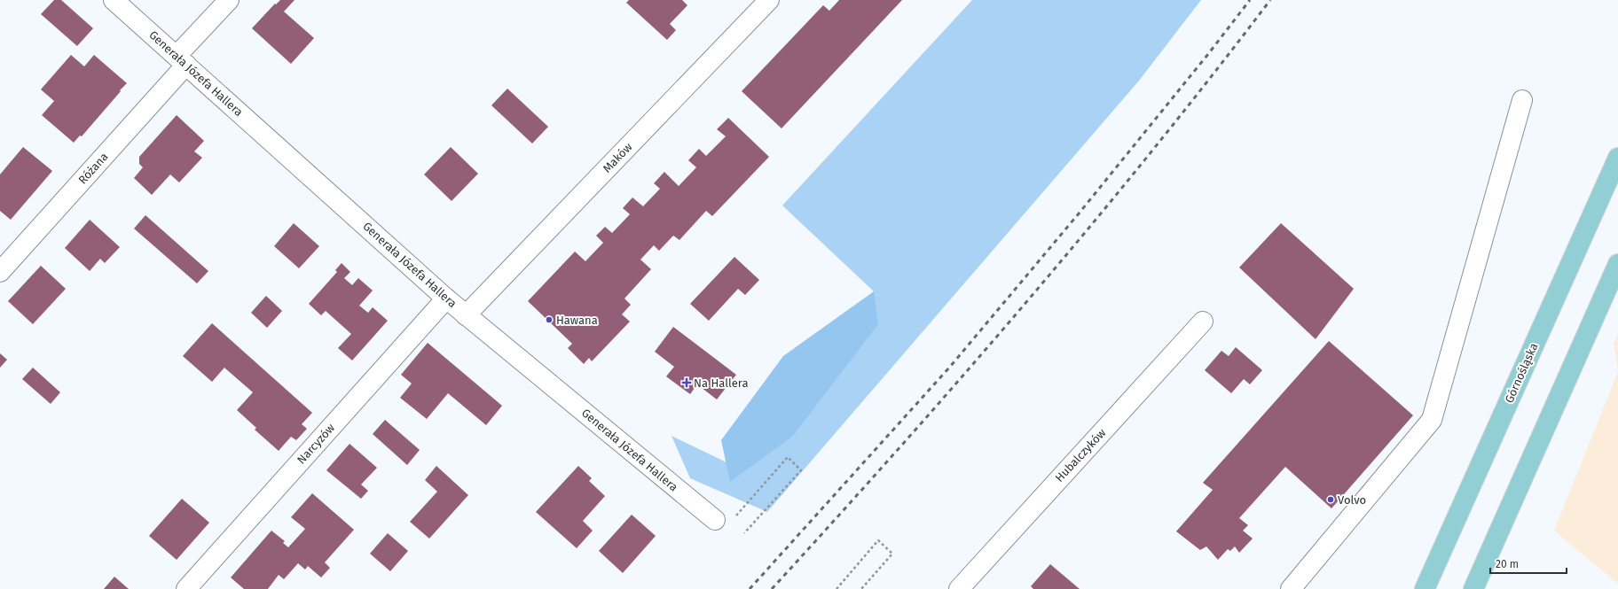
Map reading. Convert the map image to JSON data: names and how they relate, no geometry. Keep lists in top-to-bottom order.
{
  "streets": {
    "main road": ["Górnośląska"],
    "street": [
      "Generała Józefa Hallera",
      "Maków",
      "Różana",
      "Narcyzów",
      "Hubalczyków"
    ]
  },
  "crossings": [
    ["Generała Józefa Hallera", "Maków"],
    ["Generała Józefa Hallera", "Różana"],
    ["Generała Józefa Hallera", "Narcyzów"]
  ],
  "places": {
    "other": ["Hawana", "Volvo"],
    "health": ["Na Hallera"]
  },
  "scale_bar": "20 m"
}
